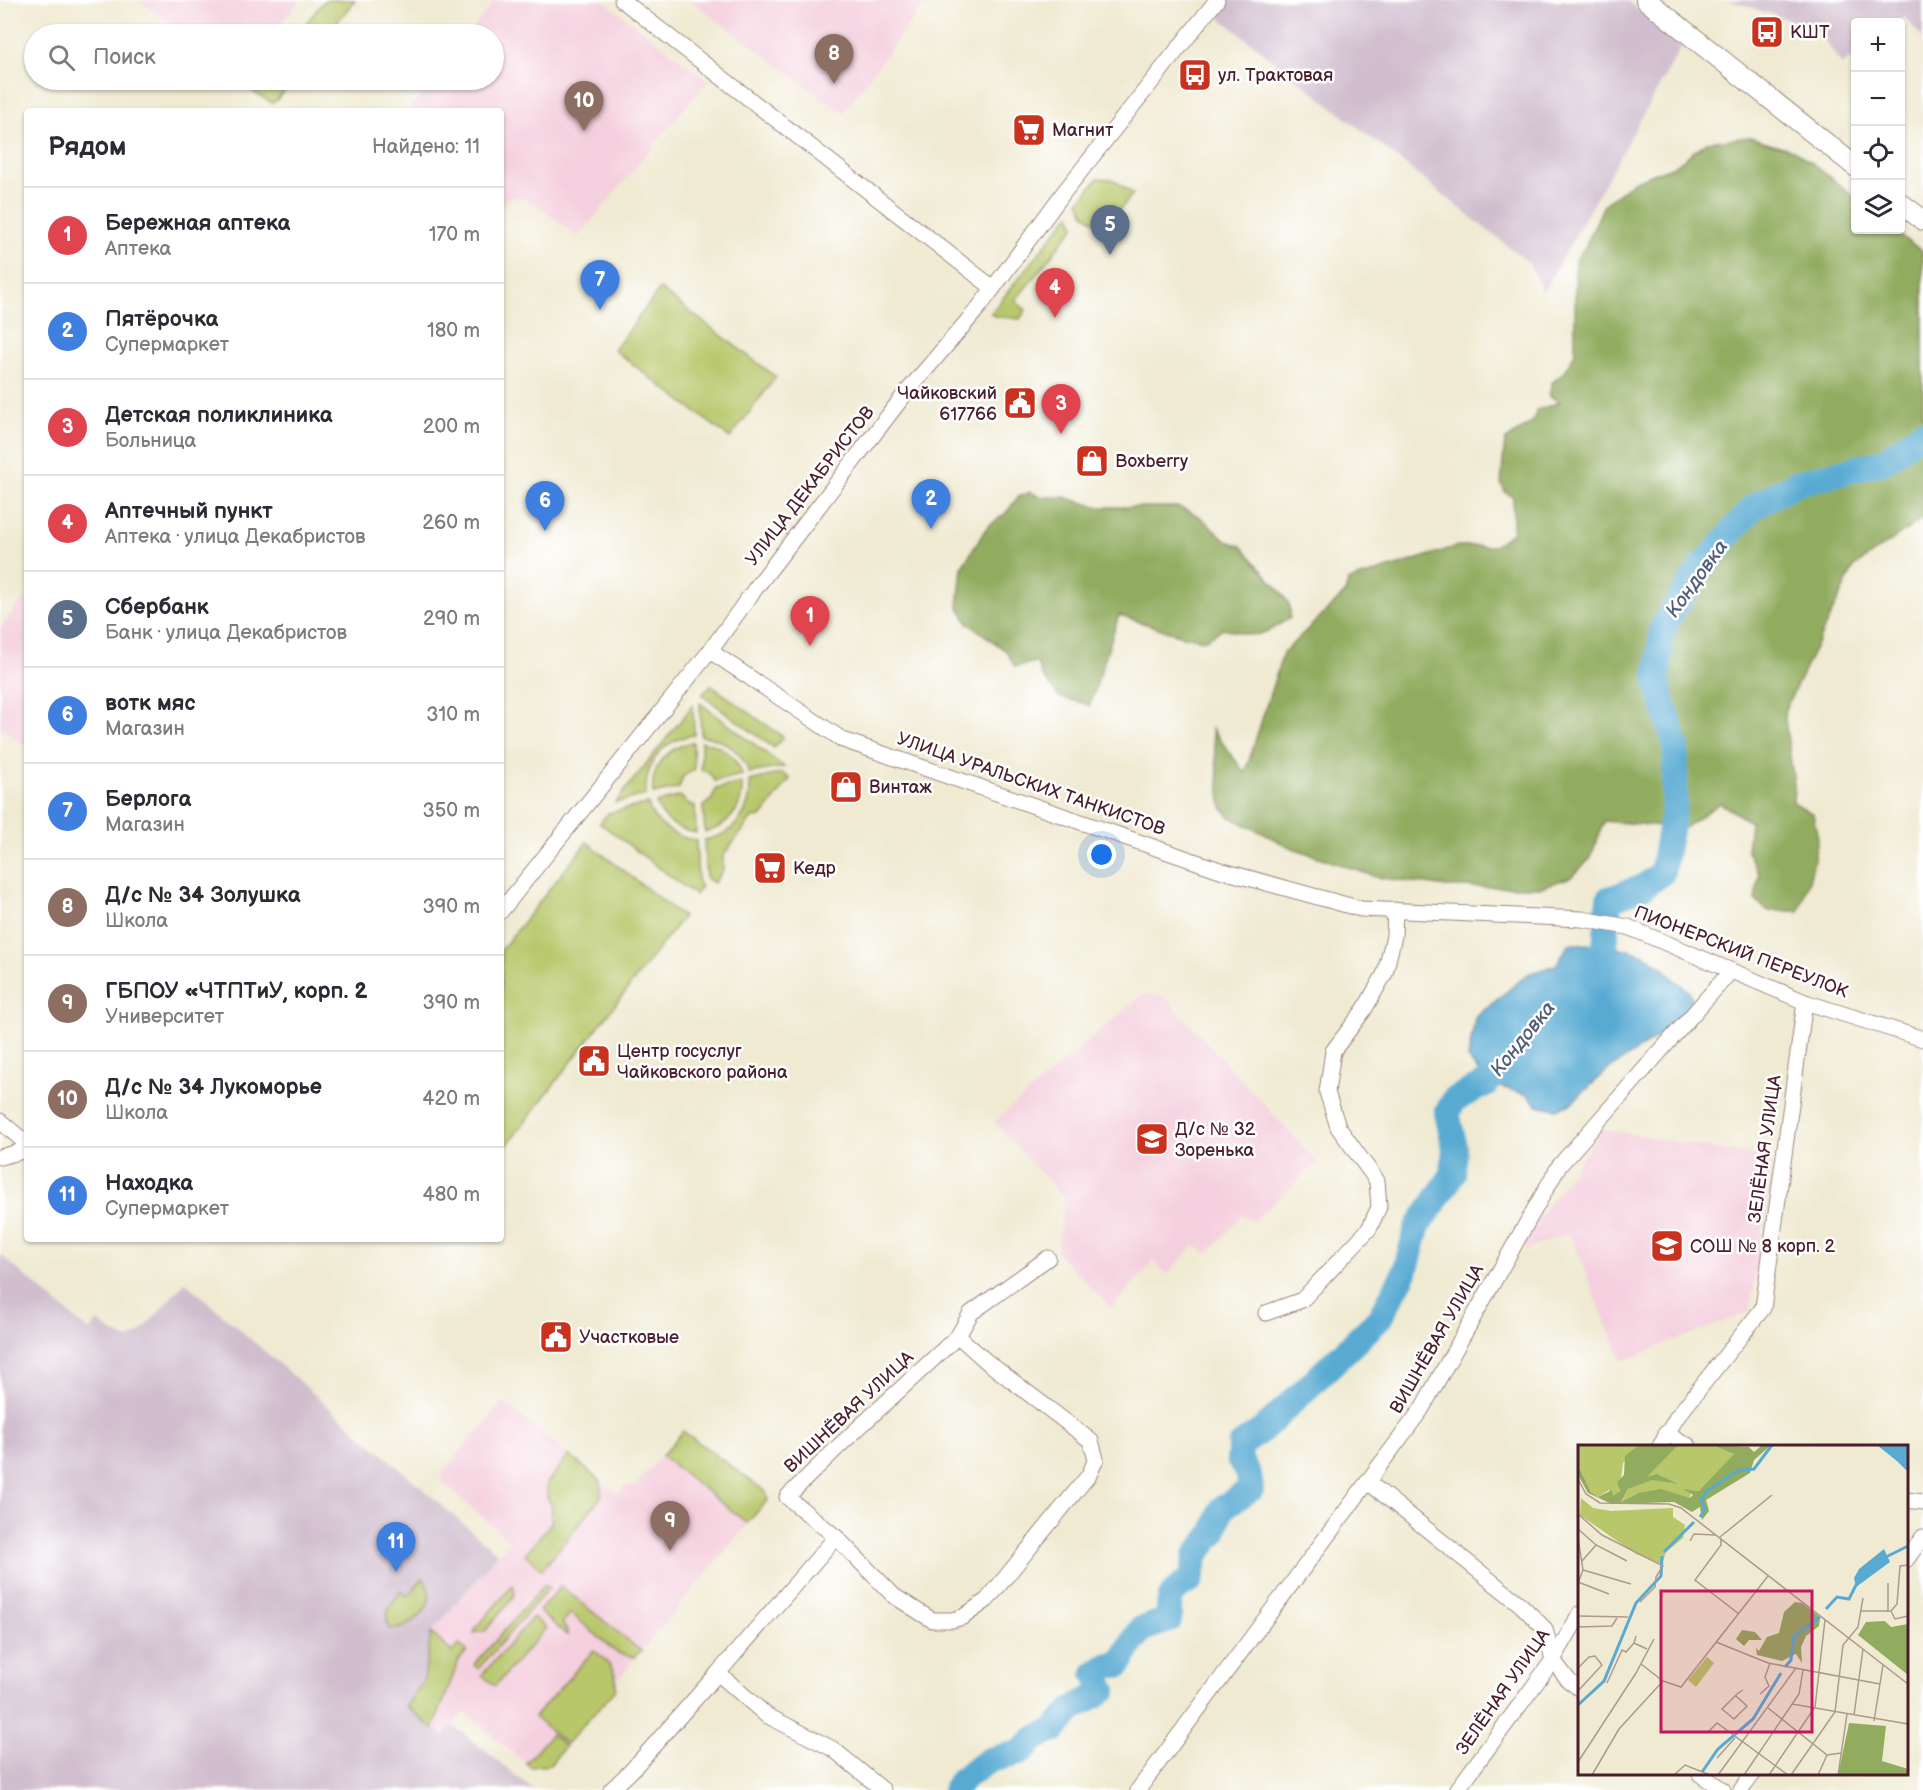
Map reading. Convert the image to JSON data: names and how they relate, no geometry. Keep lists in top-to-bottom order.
{
  "streets": {
    "street": [
      "УЛИЦА ДЕКАБРИСТОВ",
      "УЛИЦА УРАЛЬСКИХ ТАНКИСТОВ",
      "ПИОНЕРСКИЙ ПЕРЕУЛОК",
      "ЗЕЛЁНАЯ УЛИЦА",
      "ВИШНЁВАЯ УЛИЦА"
    ]
  },
  "crossings": [
    ["УЛИЦА ДЕКАБРИСТОВ", "УЛИЦА УРАЛЬСКИХ ТАНКИСТОВ"],
    ["УЛИЦА УРАЛЬСКИХ ТАНКИСТОВ", "ПИОНЕРСКИЙ ПЕРЕУЛОК"],
    ["ПИОНЕРСКИЙ ПЕРЕУЛОК", "ЗЕЛЁНАЯ УЛИЦА"],
    ["ПИОНЕРСКИЙ ПЕРЕУЛОК", "ВИШНЁВАЯ УЛИЦА"]
  ],
  "water": ["Кондовка"],
  "places": {
    "bus stop": ["КШТ", "ул. Трактовая"],
    "supermarket": ["Магнит", "Кедр"],
    "public building": ["Чайковский 617766", "Центр госуслуг Чайковского района", "Участковые"],
    "shop": ["Boxberry", "Винтаж"],
    "school or university": ["Д/с № 32 Зоренька", "СОШ № 8 корп. 2"]
  },
  "page": {
    "map_buttons": ["+", "−"],
    "search": "Поиск",
    "pins": [
      "8",
      "10",
      "5",
      "7",
      "4",
      "3",
      "2",
      "6",
      "1",
      "9",
      "11"
    ],
    "heading": ["Рядом", "Найдено: 11"],
    "list": [
      {
        "mark": "1",
        "name": "Бережная аптека",
        "note": "Аптека",
        "value": "170 m"
      },
      {
        "mark": "2",
        "name": "Пятёрочка",
        "note": "Супермаркет",
        "value": "180 m"
      },
      {
        "mark": "3",
        "name": "Детская поликлиника",
        "note": "Больница",
        "value": "200 m"
      },
      {
        "mark": "4",
        "name": "Аптечный пункт",
        "note": "Аптека · улица Декабристов",
        "value": "260 m"
      },
      {
        "mark": "5",
        "name": "Сбербанк",
        "note": "Банк · улица Декабристов",
        "value": "290 m"
      },
      {
        "mark": "6",
        "name": "вотк мяс",
        "note": "Магазин",
        "value": "310 m"
      },
      {
        "mark": "7",
        "name": "Берлога",
        "note": "Магазин",
        "value": "350 m"
      },
      {
        "mark": "8",
        "name": "Д/с № 34 Золушка",
        "note": "Школа",
        "value": "390 m"
      },
      {
        "mark": "9",
        "name": "ГБПОУ «ЧТПТиУ, корп. 2",
        "note": "Университет",
        "value": "390 m"
      },
      {
        "mark": "10",
        "name": "Д/с № 34 Лукоморье",
        "note": "Школа",
        "value": "420 m"
      },
      {
        "mark": "11",
        "name": "Находка",
        "note": "Супермаркет",
        "value": "480 m"
      }
    ]
  }
}
